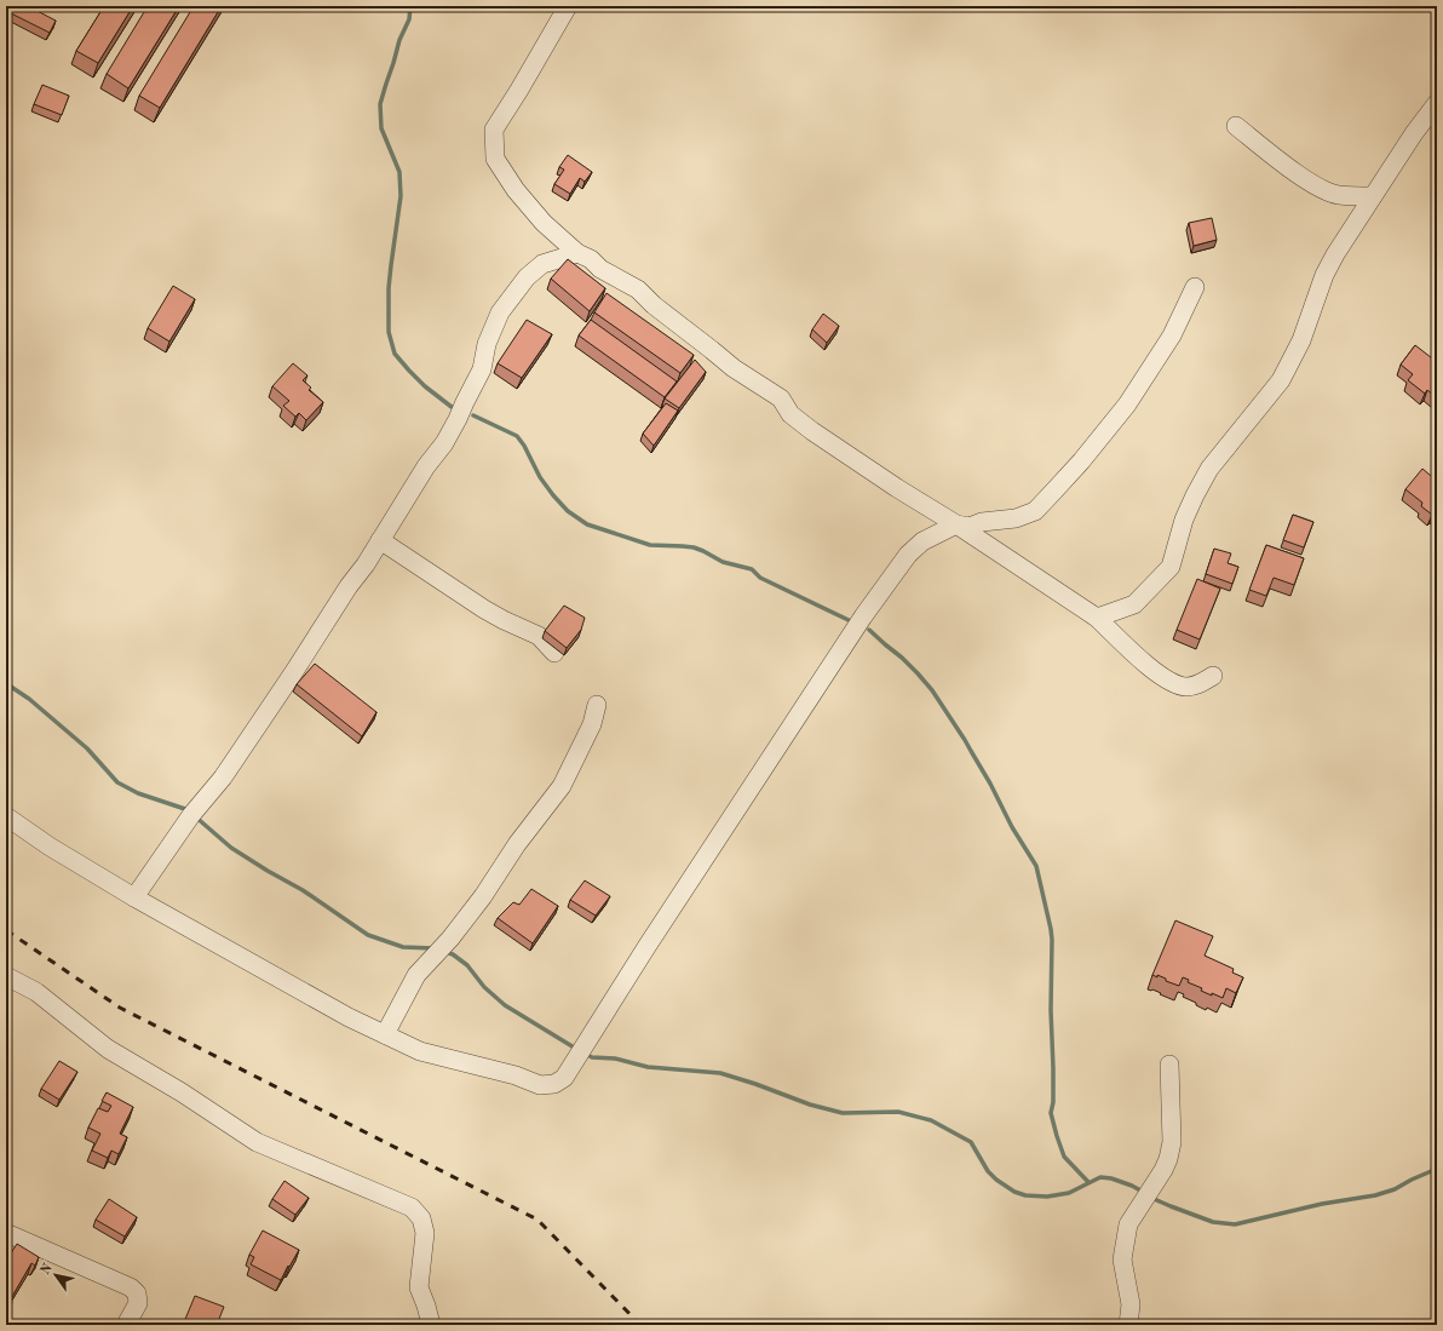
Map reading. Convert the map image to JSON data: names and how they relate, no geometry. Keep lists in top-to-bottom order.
{
  "north": "top left"
}
